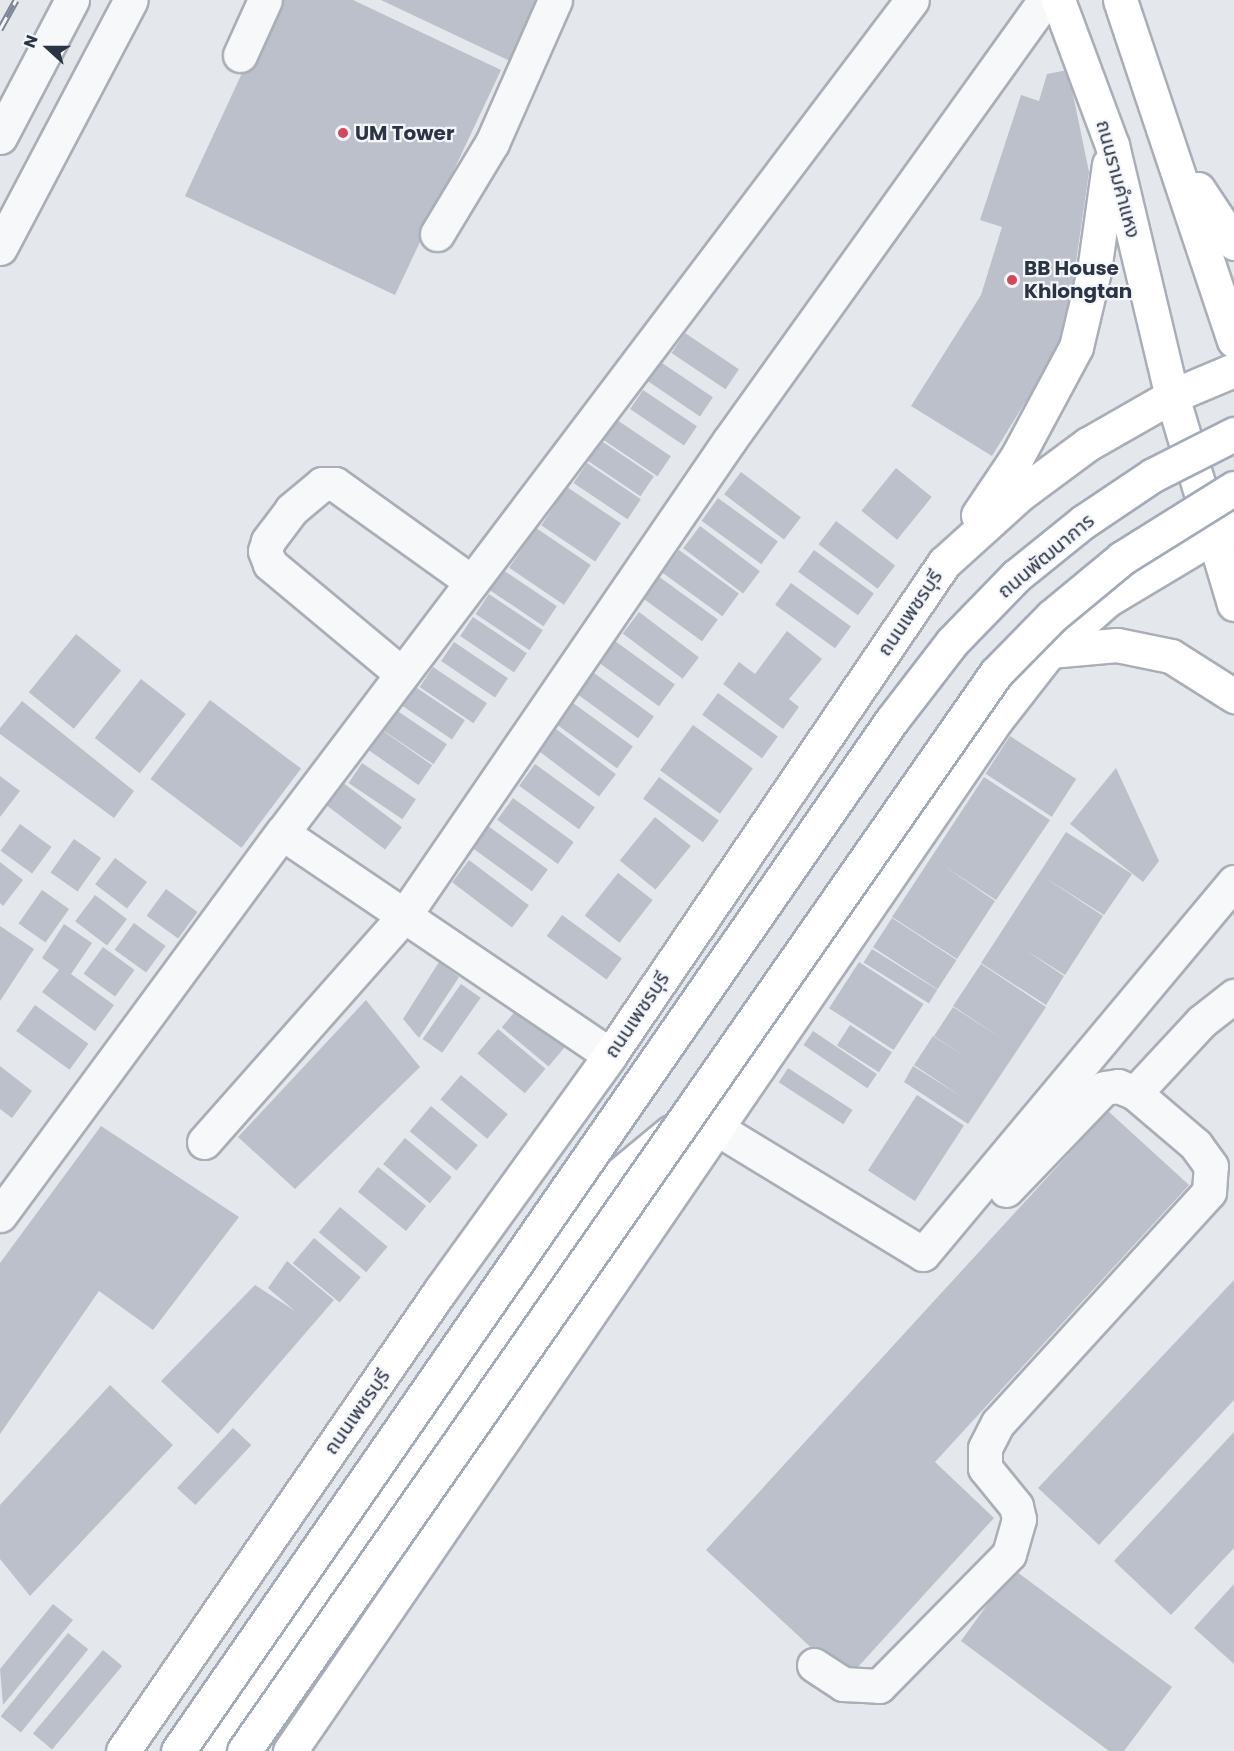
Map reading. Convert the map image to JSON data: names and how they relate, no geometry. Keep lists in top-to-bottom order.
{
  "streets": {
    "main road": ["ถนนรามคำแหง", "ถนนพัฒนาการ", "ถนนเพชรบุรี"]
  },
  "crossings": [
    ["ถนนรามคำแหง", "ถนนเพชรบุรี"],
    ["ถนนพัฒนาการ", "ถนนเพชรบุรี"]
  ],
  "places": ["UM Tower", "BB House Khlongtan"],
  "north": "left"
}
